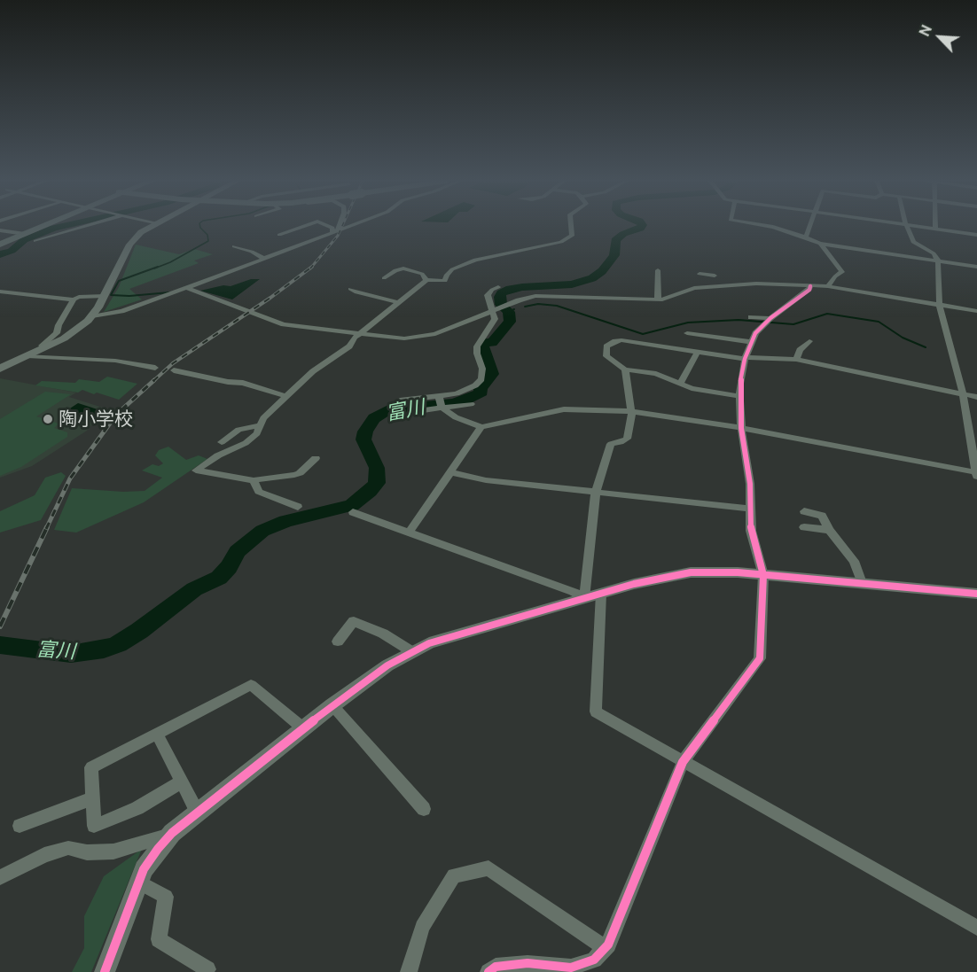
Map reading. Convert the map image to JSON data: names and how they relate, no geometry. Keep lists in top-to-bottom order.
{
  "water": ["富川"],
  "places": ["陶小学校"],
  "north": "top left"
}
